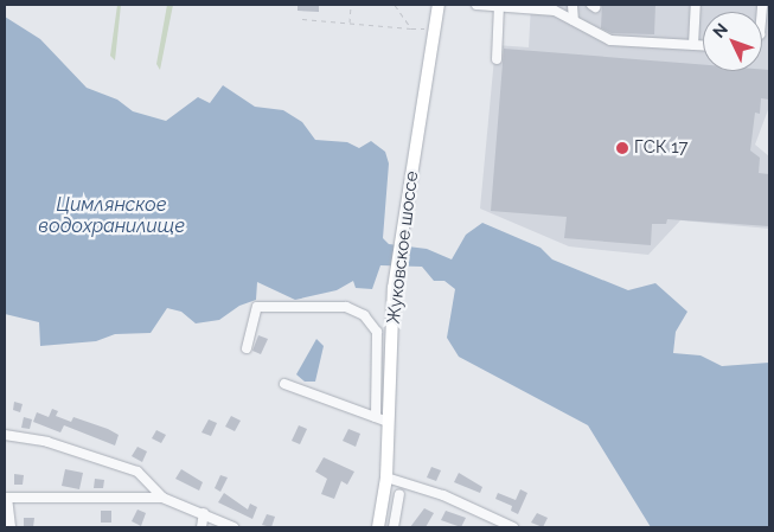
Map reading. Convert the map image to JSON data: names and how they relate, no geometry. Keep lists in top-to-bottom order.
{
  "streets": {
    "main road": ["Жуковское шоссе"]
  },
  "water": ["Цимлянское водохранилище"],
  "places": ["ГСК 17"],
  "north": "top left"
}
